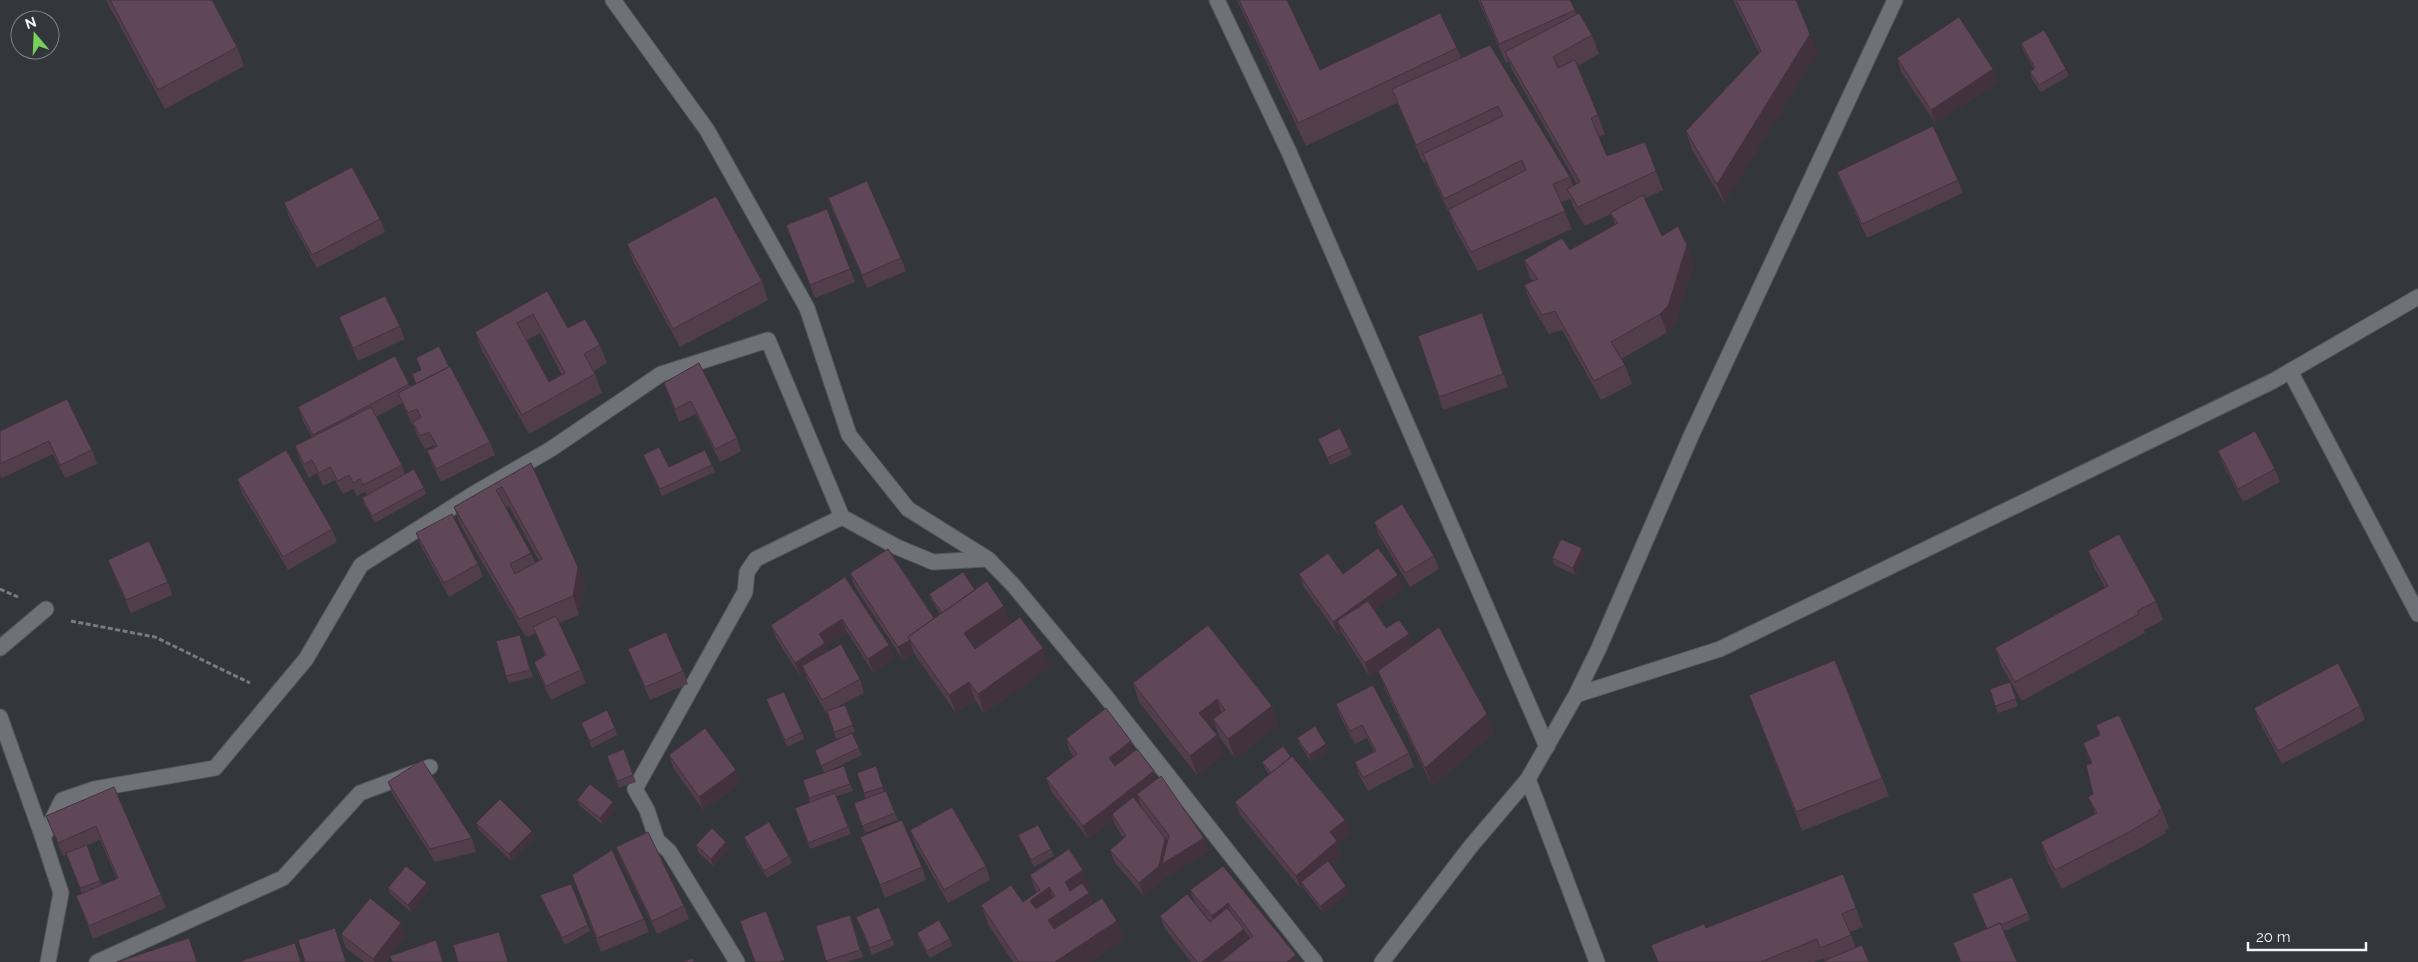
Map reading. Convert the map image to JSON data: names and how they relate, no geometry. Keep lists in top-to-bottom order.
{
  "scale_bar": "20 m",
  "north": "top"
}
